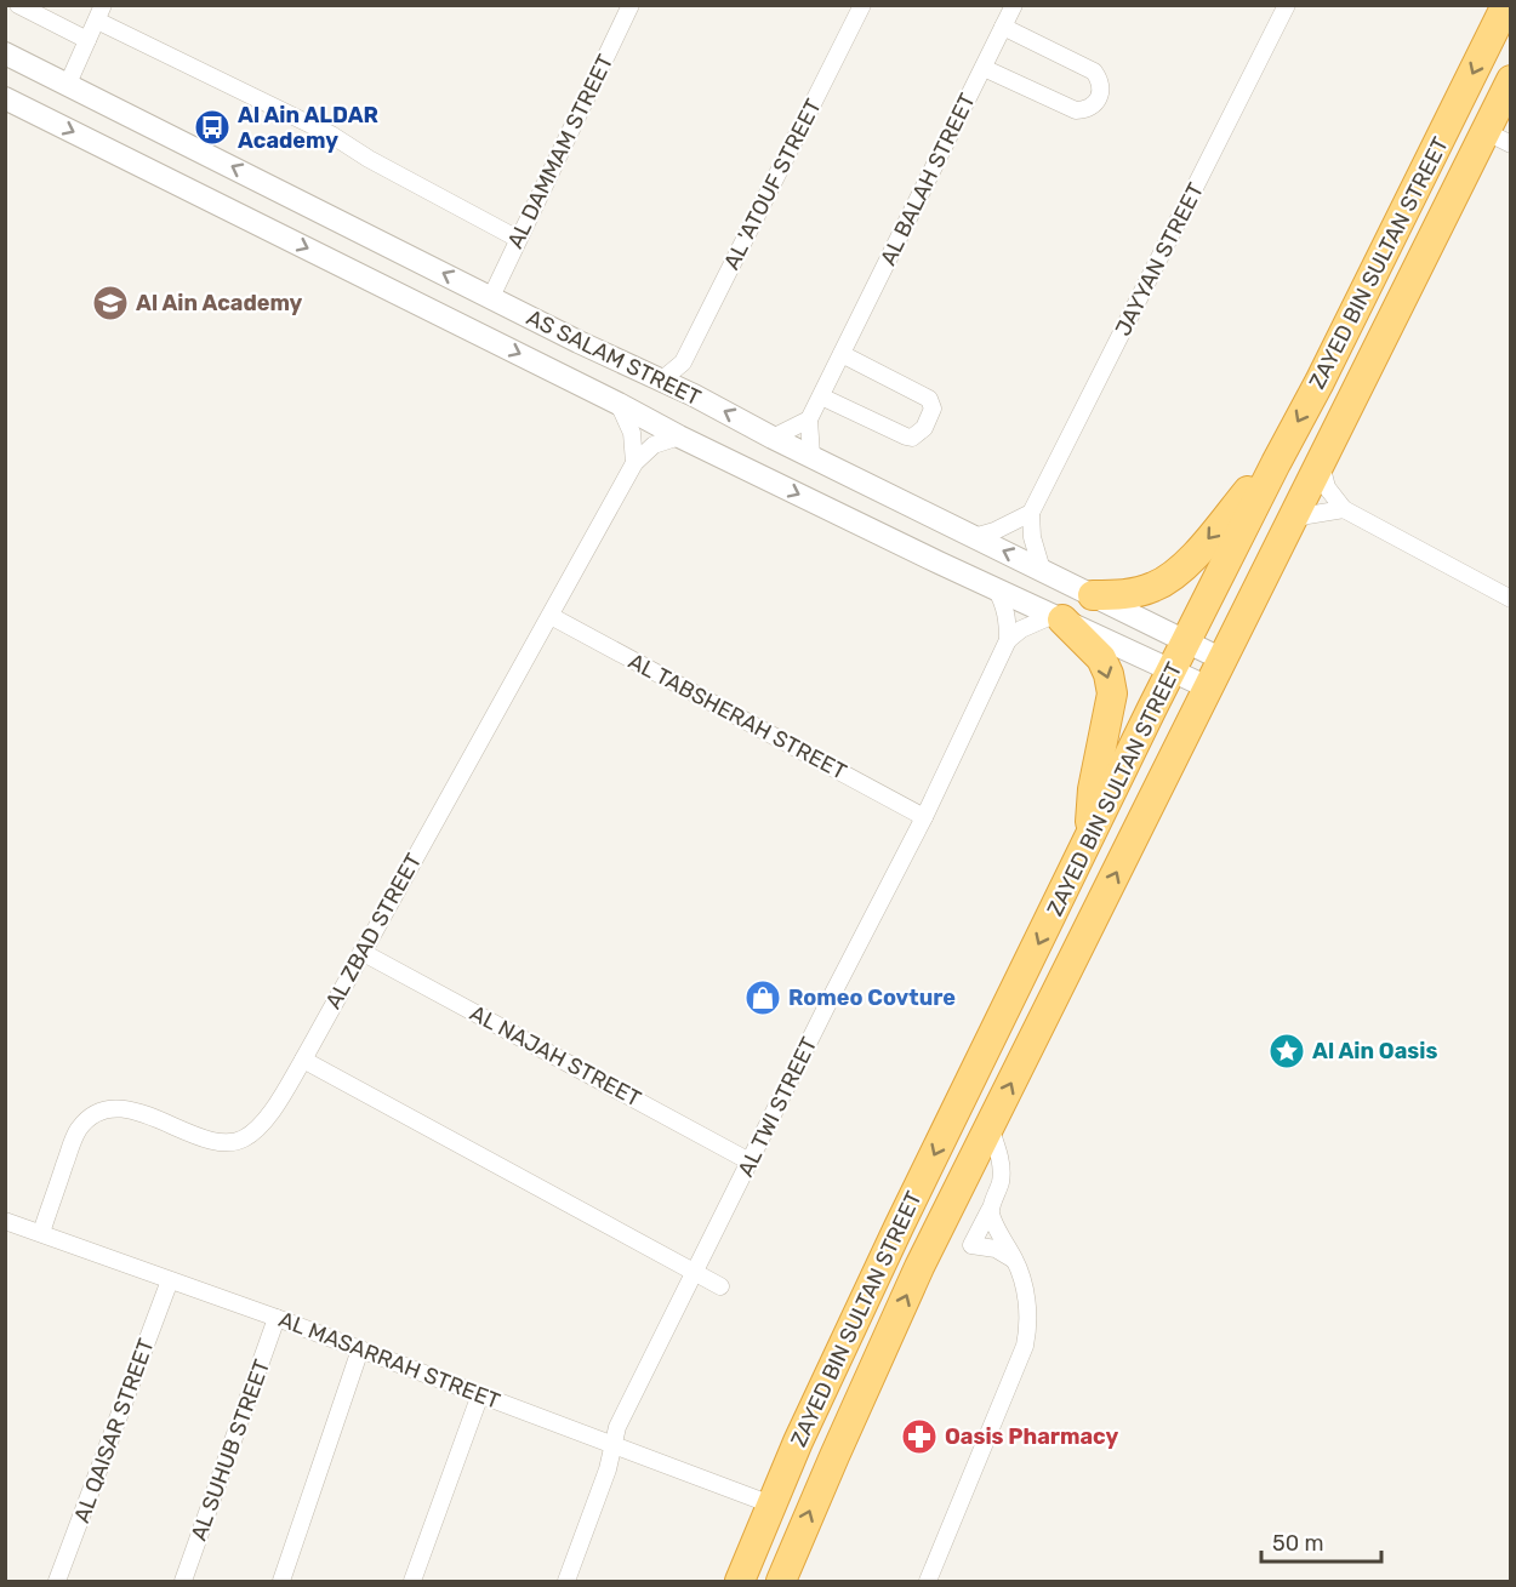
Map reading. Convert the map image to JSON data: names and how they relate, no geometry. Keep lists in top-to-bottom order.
{
  "streets": {
    "highway": ["ZAYED BIN SULTAN STREET"],
    "street": [
      "AL DAMMAM STREET",
      "AL BALAH STREET",
      "AL 'ATOUF STREET",
      "JAYYAN STREET",
      "AS SALAM STREET",
      "AL TABSHERAH STREET",
      "AL ZBAD STREET",
      "AL NAJAH STREET",
      "AL TWI STREET",
      "AL MASARRAH STREET",
      "AL QAISAR STREET",
      "AL SUHUB STREET"
    ]
  },
  "crossings": [
    ["AL DAMMAM STREET", "AS SALAM STREET"],
    ["AL 'ATOUF STREET", "AS SALAM STREET"],
    ["ZAYED BIN SULTAN STREET", "AS SALAM STREET"],
    ["ZAYED BIN SULTAN STREET", "AL MASARRAH STREET"],
    ["AS SALAM STREET", "AL ZBAD STREET"],
    ["AL TABSHERAH STREET", "AL ZBAD STREET"],
    ["AL TABSHERAH STREET", "AL TWI STREET"],
    ["AL ZBAD STREET", "AL NAJAH STREET"],
    ["AL ZBAD STREET", "AL MASARRAH STREET"],
    ["AL NAJAH STREET", "AL TWI STREET"],
    ["AL TWI STREET", "AL MASARRAH STREET"],
    ["AL MASARRAH STREET", "AL QAISAR STREET"],
    ["AL MASARRAH STREET", "AL SUHUB STREET"]
  ],
  "places": {
    "bus stop": ["Al Ain ALDAR Academy"],
    "school or university": ["Al Ain Academy"],
    "shop": ["Romeo Covture"],
    "place": ["Al Ain Oasis"],
    "pharmacy": ["Oasis Pharmacy"]
  },
  "scale_bar": "50 m"
}
